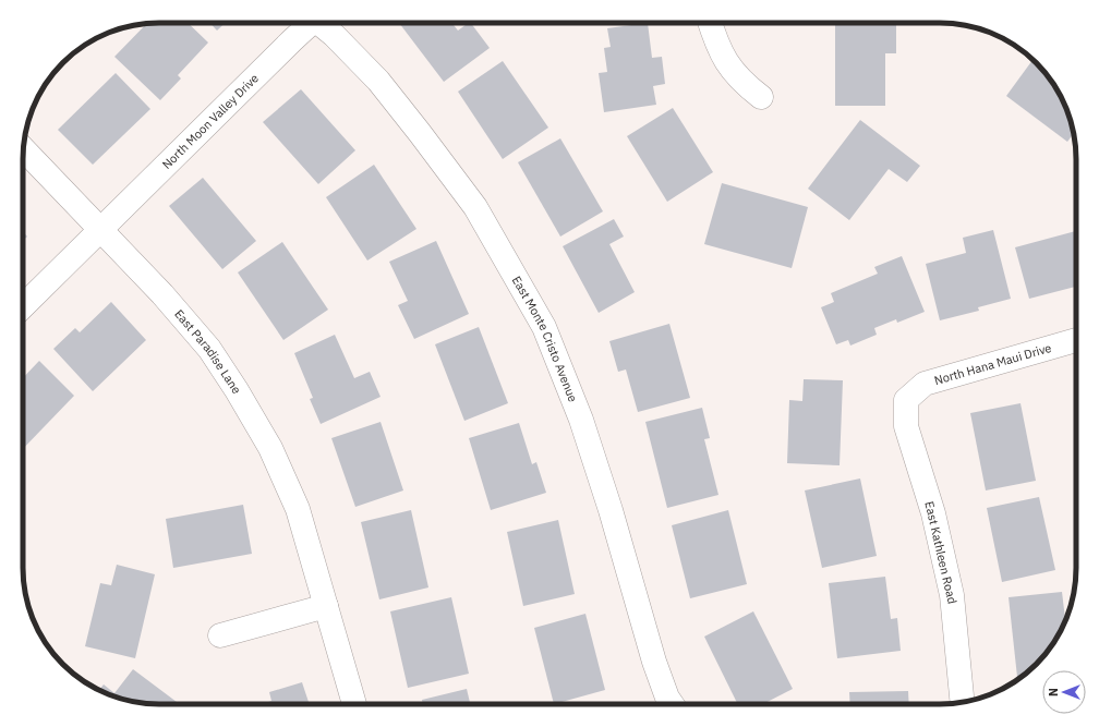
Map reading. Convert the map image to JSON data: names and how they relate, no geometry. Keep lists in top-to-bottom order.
{
  "streets": {
    "street": [
      "North Moon Valley Drive",
      "East Monte Cristo Avenue",
      "East Paradise Lane",
      "North Hana Maui Drive",
      "East Kathleen Road"
    ]
  },
  "crossings": [
    ["North Moon Valley Drive", "East Paradise Lane"],
    ["North Hana Maui Drive", "East Kathleen Road"]
  ],
  "north": "left"
}
